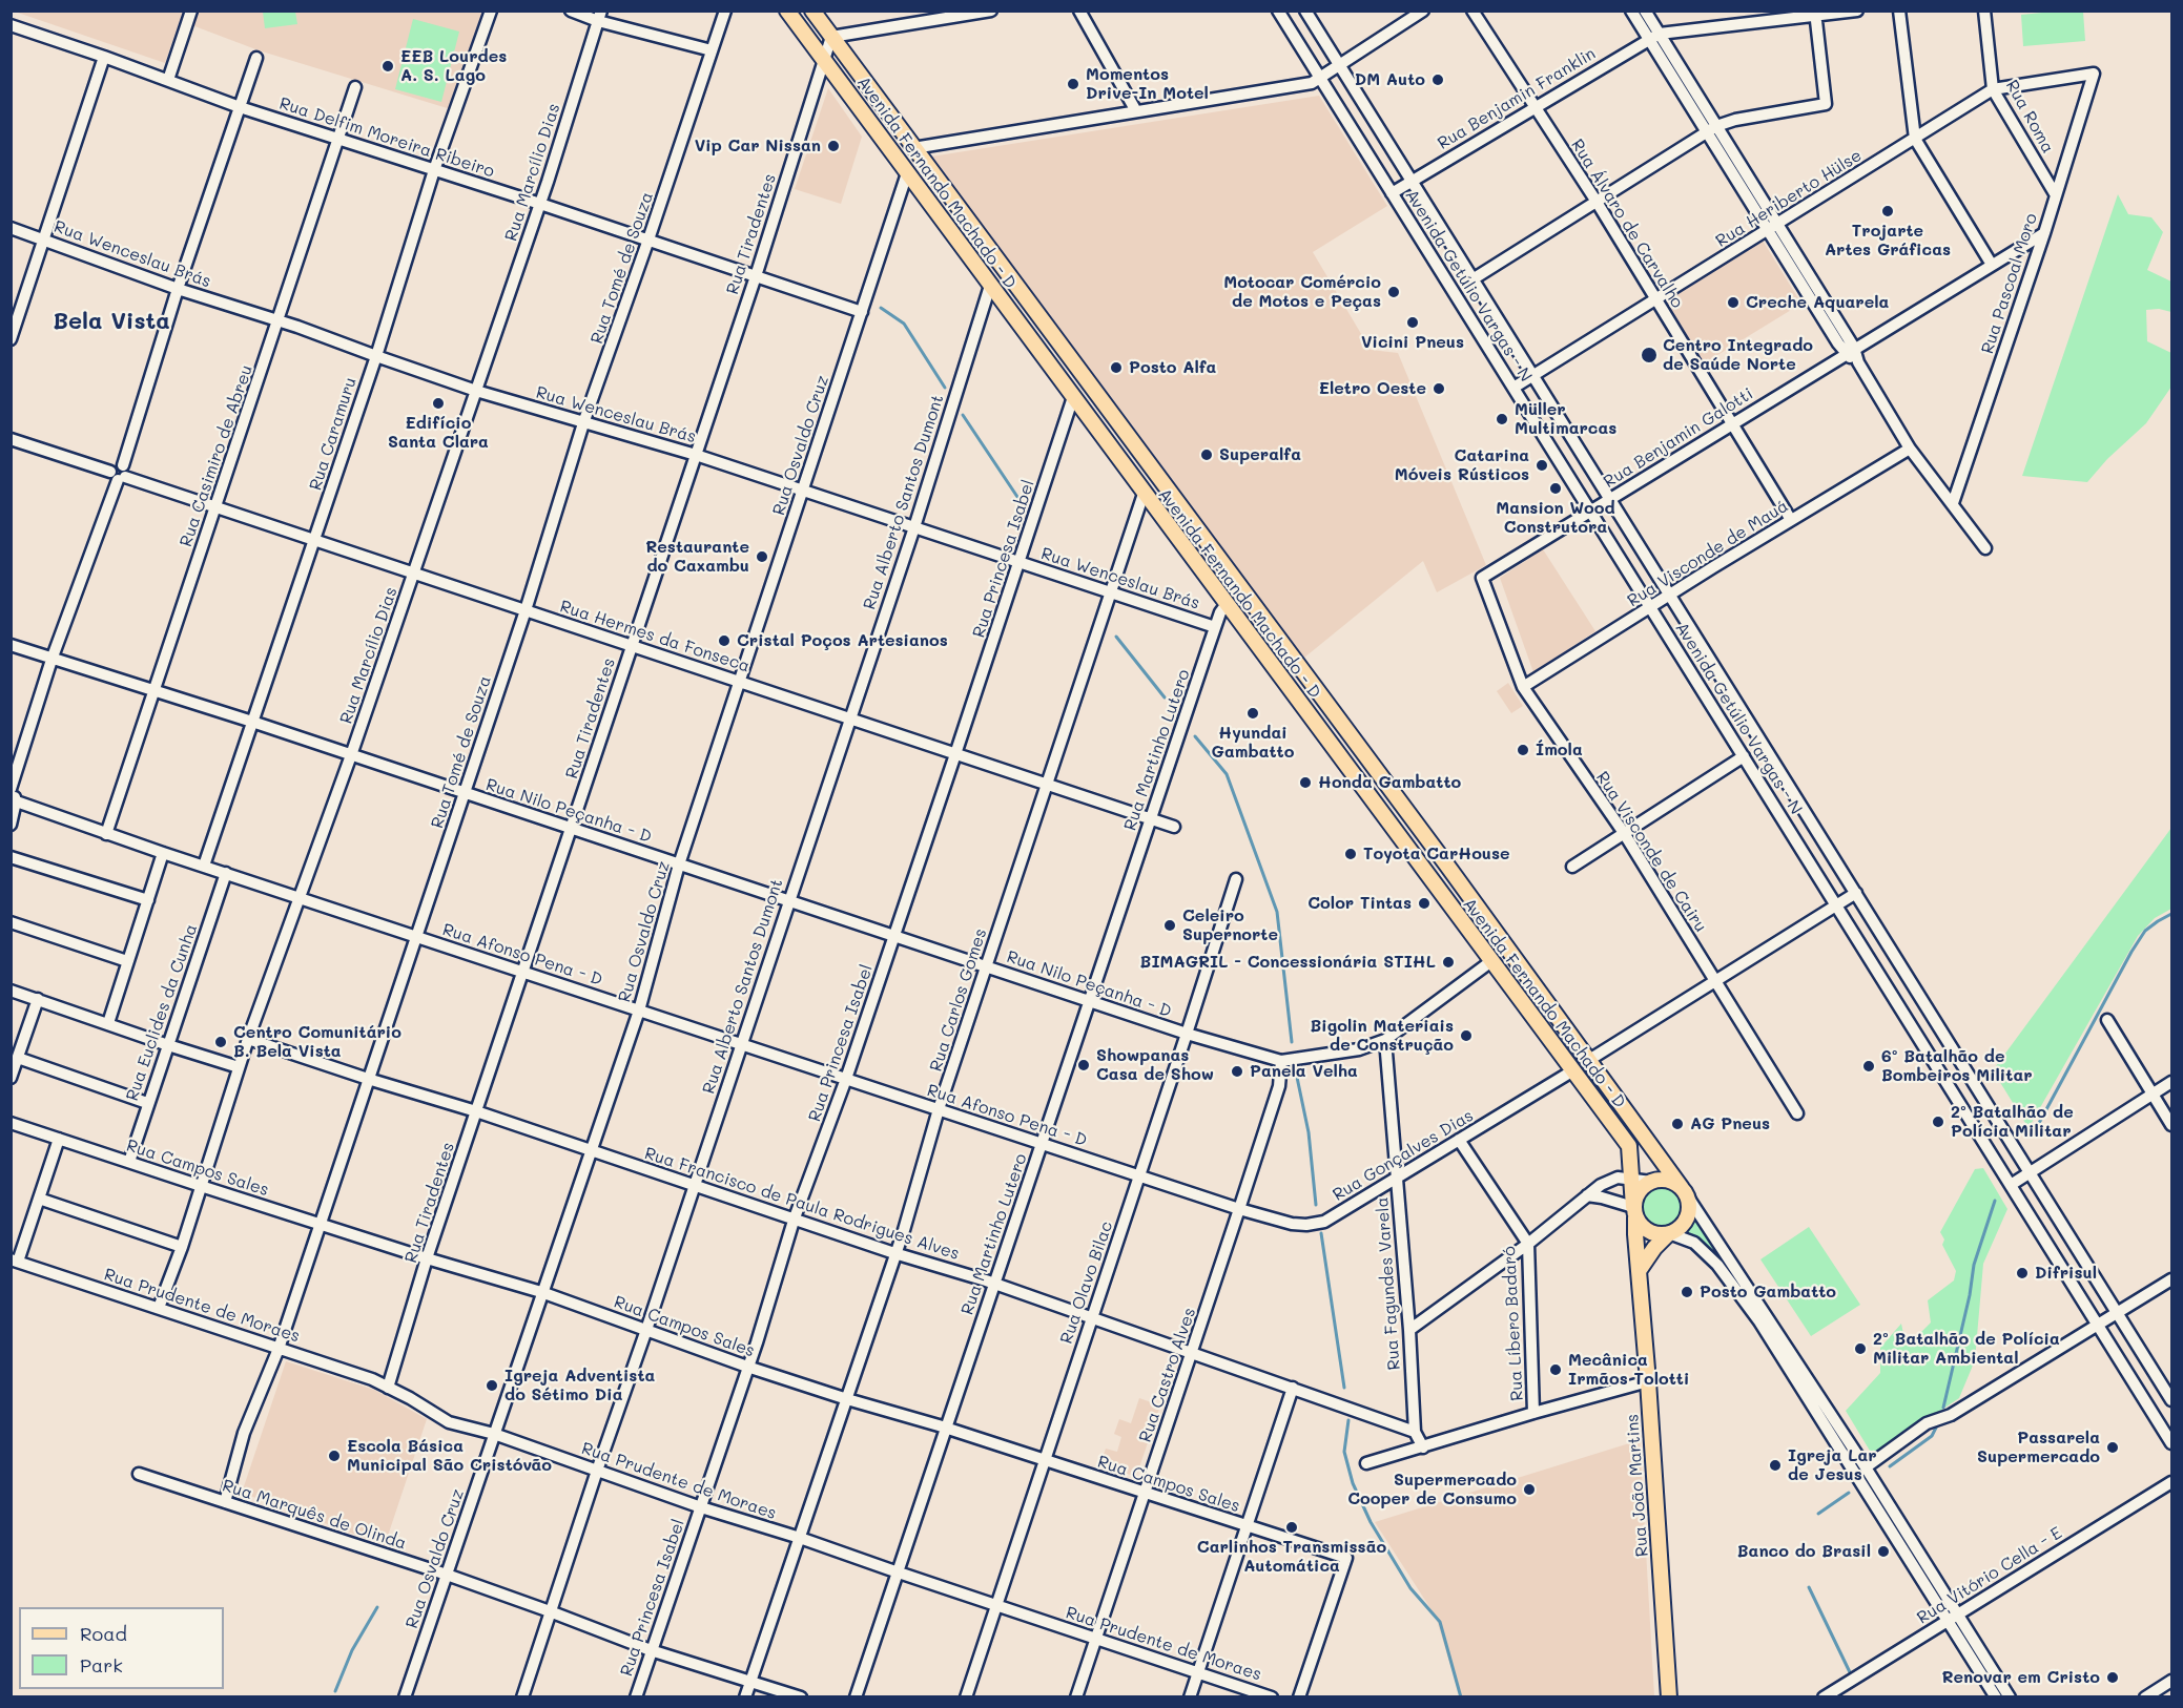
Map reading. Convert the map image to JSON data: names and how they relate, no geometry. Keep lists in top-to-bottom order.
{
  "streets": {
    "main road": ["Avenida Fernando Machado - D", "Rua João Martins"],
    "street": [
      "Rua Benjamin Franklin",
      "Rua Roma",
      "Rua Delfim Moreira Ribeiro",
      "Rua Marcílio Dias",
      "Rua Heriberto Hülse",
      "Rua Álvaro de Carvalho",
      "Rua Tiradentes",
      "Rua Wenceslau Brás",
      "Rua Tomé de Souza",
      "Rua Pascoal Moro",
      "Avenida Getúlio Vargas - N",
      "Rua Caramuru",
      "Rua Benjamin Galotti",
      "Rua Osvaldo Cruz",
      "Rua Casimiro de Abreu",
      "Rua Alberto Santos Dumont",
      "Rua Visconde de Mauá",
      "Rua Princesa Isabel",
      "Rua Hermes da Fonseca",
      "Rua Martinho Lutero",
      "Rua Nilo Peçanha - D",
      "Rua Visconde de Cairu",
      "Rua Afonso Pena - D",
      "Rua Carlos Gomes",
      "Rua Euclides da Cunha",
      "Rua Gonçalves Dias",
      "Rua Campos Sales",
      "Rua Francisco de Paula Rodrigues Alves",
      "Rua Olavo Bilac",
      "Rua Fagundes Varela",
      "Rua Prudente de Moraes",
      "Rua Líbero Badaró",
      "Rua Castro Alves",
      "Rua Marquês de Olinda",
      "Rua Vitório Cella - E"
    ]
  },
  "crossings": [
    ["Rua Benjamin Franklin", "Rua Álvaro de Carvalho"],
    ["Rua Benjamin Franklin", "Avenida Getúlio Vargas - N"],
    ["Rua Roma", "Rua Heriberto Hülse"],
    ["Rua Roma", "Rua Pascoal Moro"],
    ["Rua Delfim Moreira Ribeiro", "Rua Marcílio Dias"],
    ["Rua Delfim Moreira Ribeiro", "Rua Tiradentes"],
    ["Rua Delfim Moreira Ribeiro", "Rua Tomé de Souza"],
    ["Rua Delfim Moreira Ribeiro", "Rua Caramuru"],
    ["Rua Delfim Moreira Ribeiro", "Rua Osvaldo Cruz"],
    ["Rua Delfim Moreira Ribeiro", "Rua Casimiro de Abreu"],
    ["Rua Marcílio Dias", "Rua Wenceslau Brás"],
    ["Rua Marcílio Dias", "Rua Hermes da Fonseca"],
    ["Rua Marcílio Dias", "Rua Nilo Peçanha - D"],
    ["Rua Marcílio Dias", "Rua Afonso Pena - D"],
    ["Rua Marcílio Dias", "Rua Campos Sales"],
    ["Rua Marcílio Dias", "Rua Francisco de Paula Rodrigues Alves"],
    ["Rua Marcílio Dias", "Rua Prudente de Moraes"],
    ["Avenida Fernando Machado - D", "Rua Tiradentes"],
    ["Avenida Fernando Machado - D", "Rua Osvaldo Cruz"],
    ["Avenida Fernando Machado - D", "Rua Alberto Santos Dumont"],
    ["Avenida Fernando Machado - D", "Rua Princesa Isabel"],
    ["Avenida Fernando Machado - D", "Rua Martinho Lutero"],
    ["Avenida Fernando Machado - D", "Rua Carlos Gomes"],
    ["Avenida Fernando Machado - D", "Rua Gonçalves Dias"],
    ["Avenida Fernando Machado - D", "Rua João Martins"],
    ["Avenida Fernando Machado - D", "Rua Vitório Cella - E"],
    ["Rua Heriberto Hülse", "Rua Álvaro de Carvalho"],
    ["Rua Heriberto Hülse", "Rua Pascoal Moro"],
    ["Rua Heriberto Hülse", "Avenida Getúlio Vargas - N"],
    ["Rua Álvaro de Carvalho", "Rua Benjamin Galotti"],
    ["Rua Álvaro de Carvalho", "Rua Visconde de Mauá"],
    ["Rua Tiradentes", "Rua Wenceslau Brás"],
    ["Rua Tiradentes", "Rua Hermes da Fonseca"],
    ["Rua Tiradentes", "Rua Nilo Peçanha - D"],
    ["Rua Tiradentes", "Rua Afonso Pena - D"],
    ["Rua Tiradentes", "Rua Campos Sales"],
    ["Rua Tiradentes", "Rua Francisco de Paula Rodrigues Alves"],
    ["Rua Tiradentes", "Rua Prudente de Moraes"],
    ["Rua Wenceslau Brás", "Rua Tomé de Souza"],
    ["Rua Wenceslau Brás", "Rua Caramuru"],
    ["Rua Wenceslau Brás", "Rua Osvaldo Cruz"],
    ["Rua Wenceslau Brás", "Rua Casimiro de Abreu"],
    ["Rua Wenceslau Brás", "Rua Alberto Santos Dumont"],
    ["Rua Wenceslau Brás", "Rua Princesa Isabel"],
    ["Rua Wenceslau Brás", "Rua Martinho Lutero"],
    ["Rua Wenceslau Brás", "Rua Carlos Gomes"],
    ["Rua Tomé de Souza", "Rua Hermes da Fonseca"],
    ["Rua Tomé de Souza", "Rua Nilo Peçanha - D"],
    ["Rua Tomé de Souza", "Rua Afonso Pena - D"],
    ["Rua Tomé de Souza", "Rua Campos Sales"],
    ["Rua Tomé de Souza", "Rua Francisco de Paula Rodrigues Alves"],
    ["Rua Tomé de Souza", "Rua Prudente de Moraes"],
    ["Rua Tomé de Souza", "Rua Marquês de Olinda"],
    ["Rua Pascoal Moro", "Rua Benjamin Galotti"],
    ["Avenida Getúlio Vargas - N", "Rua Benjamin Galotti"],
    ["Avenida Getúlio Vargas - N", "Rua Visconde de Mauá"],
    ["Rua Caramuru", "Rua Hermes da Fonseca"],
    ["Rua Caramuru", "Rua Nilo Peçanha - D"],
    ["Rua Caramuru", "Rua Afonso Pena - D"],
    ["Rua Benjamin Galotti", "Rua Visconde de Cairu"],
    ["Rua Osvaldo Cruz", "Rua Hermes da Fonseca"],
    ["Rua Osvaldo Cruz", "Rua Nilo Peçanha - D"],
    ["Rua Osvaldo Cruz", "Rua Afonso Pena - D"],
    ["Rua Osvaldo Cruz", "Rua Campos Sales"],
    ["Rua Osvaldo Cruz", "Rua Francisco de Paula Rodrigues Alves"],
    ["Rua Osvaldo Cruz", "Rua Prudente de Moraes"],
    ["Rua Osvaldo Cruz", "Rua Marquês de Olinda"],
    ["Rua Casimiro de Abreu", "Rua Hermes da Fonseca"],
    ["Rua Casimiro de Abreu", "Rua Nilo Peçanha - D"],
    ["Rua Casimiro de Abreu", "Rua Afonso Pena - D"],
    ["Rua Alberto Santos Dumont", "Rua Hermes da Fonseca"],
    ["Rua Alberto Santos Dumont", "Rua Nilo Peçanha - D"],
    ["Rua Alberto Santos Dumont", "Rua Afonso Pena - D"],
    ["Rua Alberto Santos Dumont", "Rua Campos Sales"],
    ["Rua Alberto Santos Dumont", "Rua Francisco de Paula Rodrigues Alves"],
    ["Rua Alberto Santos Dumont", "Rua Prudente de Moraes"],
    ["Rua Alberto Santos Dumont", "Rua Marquês de Olinda"],
    ["Rua Visconde de Mauá", "Rua Visconde de Cairu"],
    ["Rua Princesa Isabel", "Rua Hermes da Fonseca"],
    ["Rua Princesa Isabel", "Rua Nilo Peçanha - D"],
    ["Rua Princesa Isabel", "Rua Afonso Pena - D"],
    ["Rua Princesa Isabel", "Rua Campos Sales"],
    ["Rua Princesa Isabel", "Rua Francisco de Paula Rodrigues Alves"],
    ["Rua Princesa Isabel", "Rua Prudente de Moraes"],
    ["Rua Princesa Isabel", "Rua Marquês de Olinda"],
    ["Rua Hermes da Fonseca", "Rua Martinho Lutero"],
    ["Rua Hermes da Fonseca", "Rua Carlos Gomes"],
    ["Rua Martinho Lutero", "Rua Nilo Peçanha - D"],
    ["Rua Martinho Lutero", "Rua Afonso Pena - D"],
    ["Rua Martinho Lutero", "Rua Campos Sales"],
    ["Rua Martinho Lutero", "Rua Francisco de Paula Rodrigues Alves"],
    ["Rua Martinho Lutero", "Rua Prudente de Moraes"],
    ["Rua Nilo Peçanha - D", "Rua Carlos Gomes"],
    ["Rua Nilo Peçanha - D", "Rua Olavo Bilac"],
    ["Rua Nilo Peçanha - D", "Rua Castro Alves"],
    ["Rua Afonso Pena - D", "Rua Carlos Gomes"],
    ["Rua Afonso Pena - D", "Rua Euclides da Cunha"],
    ["Rua Afonso Pena - D", "Rua Gonçalves Dias"],
    ["Rua Afonso Pena - D", "Rua Olavo Bilac"],
    ["Rua Afonso Pena - D", "Rua Castro Alves"],
    ["Rua Carlos Gomes", "Rua Campos Sales"],
    ["Rua Carlos Gomes", "Rua Francisco de Paula Rodrigues Alves"],
    ["Rua Carlos Gomes", "Rua Prudente de Moraes"],
    ["Rua Carlos Gomes", "Rua Marquês de Olinda"],
    ["Rua Euclides da Cunha", "Rua Campos Sales"],
    ["Rua Gonçalves Dias", "Rua Fagundes Varela"],
    ["Rua Gonçalves Dias", "Rua Líbero Badaró"],
    ["Rua Gonçalves Dias", "Rua Castro Alves"],
    ["Rua Campos Sales", "Rua Olavo Bilac"],
    ["Rua Campos Sales", "Rua Castro Alves"],
    ["Rua Francisco de Paula Rodrigues Alves", "Rua Olavo Bilac"],
    ["Rua Francisco de Paula Rodrigues Alves", "Rua Fagundes Varela"],
    ["Rua Francisco de Paula Rodrigues Alves", "Rua Castro Alves"],
    ["Rua Olavo Bilac", "Rua Prudente de Moraes"],
    ["Rua Prudente de Moraes", "Rua Castro Alves"]
  ],
  "districts": ["Bela Vista"],
  "places": [
    "EEB Lourdes A. S. Lago",
    "DM Auto",
    "Momentos Drive-In Motel",
    "Vip Car Nissan",
    "Trojarte Artes Gráficas",
    "Motocar Comércio de Motos e Peças",
    "Creche Aquarela",
    "Vicini Pneus",
    "Centro Integrado de Saúde Norte",
    "Posto Alfa",
    "Eletro Oeste",
    "Edifício Santa Clara",
    "Müller Multimarcas",
    "Superalfa",
    "Catarina Móveis Rústicos",
    "Mansion Wood Construtora",
    "Restaurante do Caxambu",
    "Cristal Poços Artesianos",
    "Hyundai Gambatto",
    "Ímola",
    "Honda Gambatto",
    "Toyota CarHouse",
    "Color Tintas",
    "Celeiro Supernorte",
    "BIMAGRIL - Concessionária STIHL",
    "Bigolin Materiais de Construção",
    "Centro Comunitário B. Bela Vista",
    "Showpanas Casa de Show",
    "6º Batalhão de Bombeiros Militar",
    "Panela Velha",
    "2º Batalhão de Polícia Militar",
    "AG Pneus",
    "Difrisul",
    "Posto Gambatto",
    "2º Batalhão de Polícia Militar Ambiental",
    "Mecânica Irmãos Tolotti",
    "Igreja Adventista do Sétimo Dia",
    "Passarela Supermercado",
    "Escola Básica Municipal São Cristóvão",
    "Igreja Lar de Jesus",
    "Supermercado Cooper de Consumo",
    "Carlinhos Transmissão Automática",
    "Banco do Brasil",
    "Renovar em Cristo"
  ],
  "legend": ["Road", "Park"]
}
